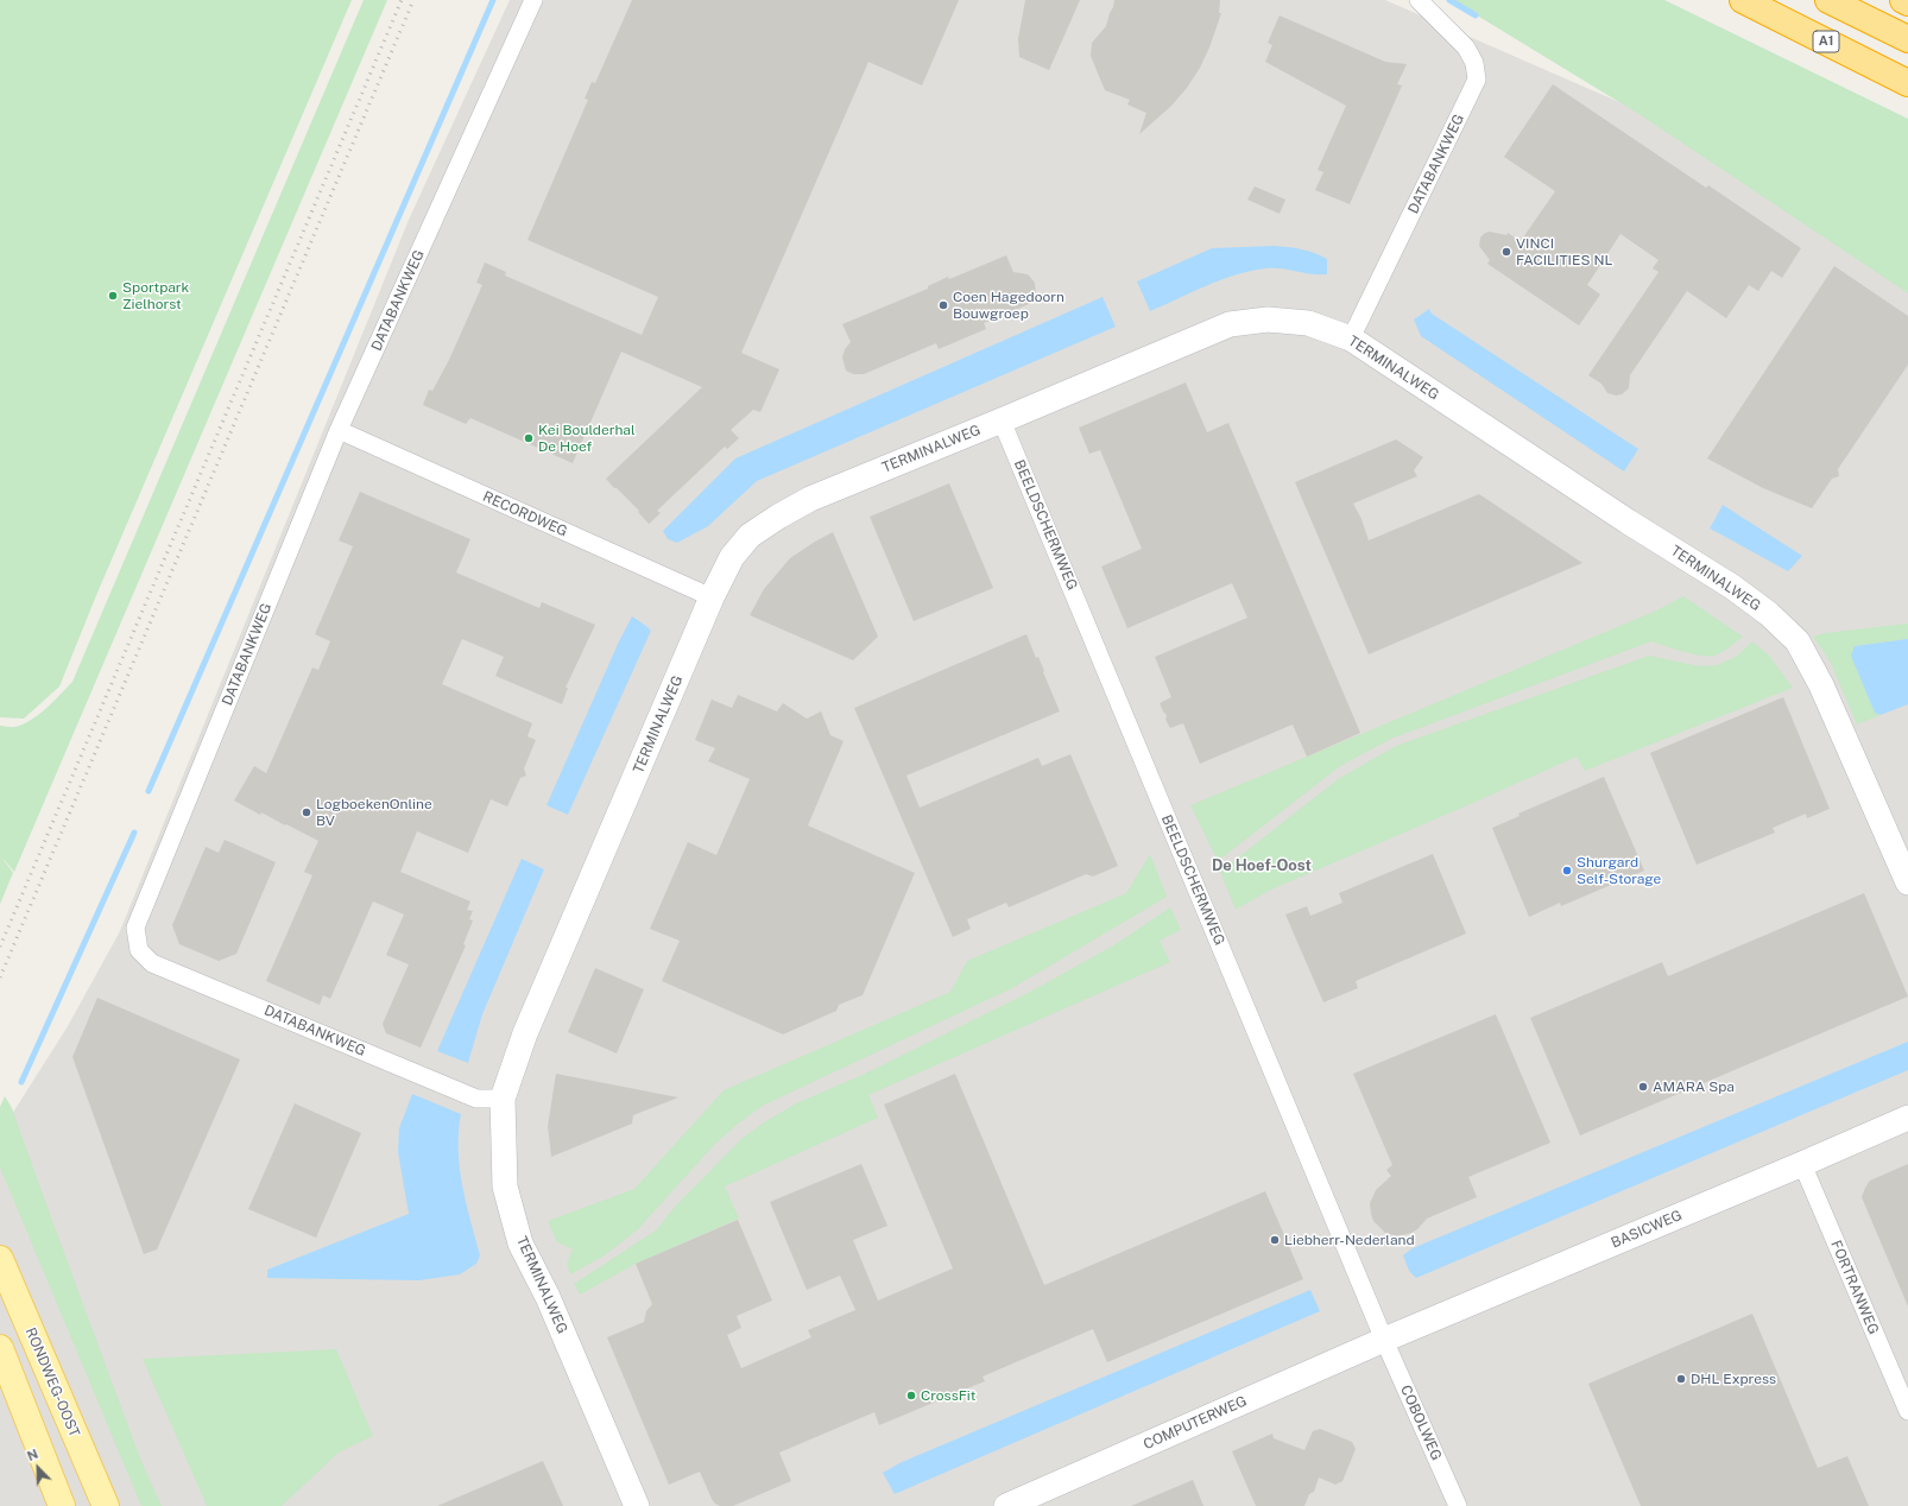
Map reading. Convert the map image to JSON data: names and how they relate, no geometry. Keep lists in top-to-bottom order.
{
  "streets": {
    "highway": ["A1"],
    "main road": ["RONDWEG-OOST"],
    "street": [
      "DATABANKWEG",
      "TERMINALWEG",
      "RECORDWEG",
      "BEELDSCHERMWEG",
      "BASICWEG",
      "FORTRANWEG",
      "COMPUTERWEG",
      "COBOLWEG"
    ]
  },
  "crossings": [
    ["DATABANKWEG", "TERMINALWEG"],
    ["DATABANKWEG", "RECORDWEG"],
    ["TERMINALWEG", "RECORDWEG"],
    ["TERMINALWEG", "BEELDSCHERMWEG"],
    ["BEELDSCHERMWEG", "BASICWEG"],
    ["BEELDSCHERMWEG", "COMPUTERWEG"],
    ["BEELDSCHERMWEG", "COBOLWEG"],
    ["BASICWEG", "FORTRANWEG"],
    ["BASICWEG", "COMPUTERWEG"],
    ["BASICWEG", "COBOLWEG"],
    ["COMPUTERWEG", "COBOLWEG"]
  ],
  "districts": ["De Hoef-Oost"],
  "places": [
    "VINCI FACILITIES NL",
    "Sportpark Zielhorst",
    "Coen Hagedoorn Bouwgroep",
    "Kei Boulderhal De Hoef",
    "LogboekenOnline BV",
    "Shurgard Self-Storage",
    "AMARA Spa",
    "Liebherr-Nederland",
    "DHL Express",
    "CrossFit"
  ],
  "north": "top left"
}
